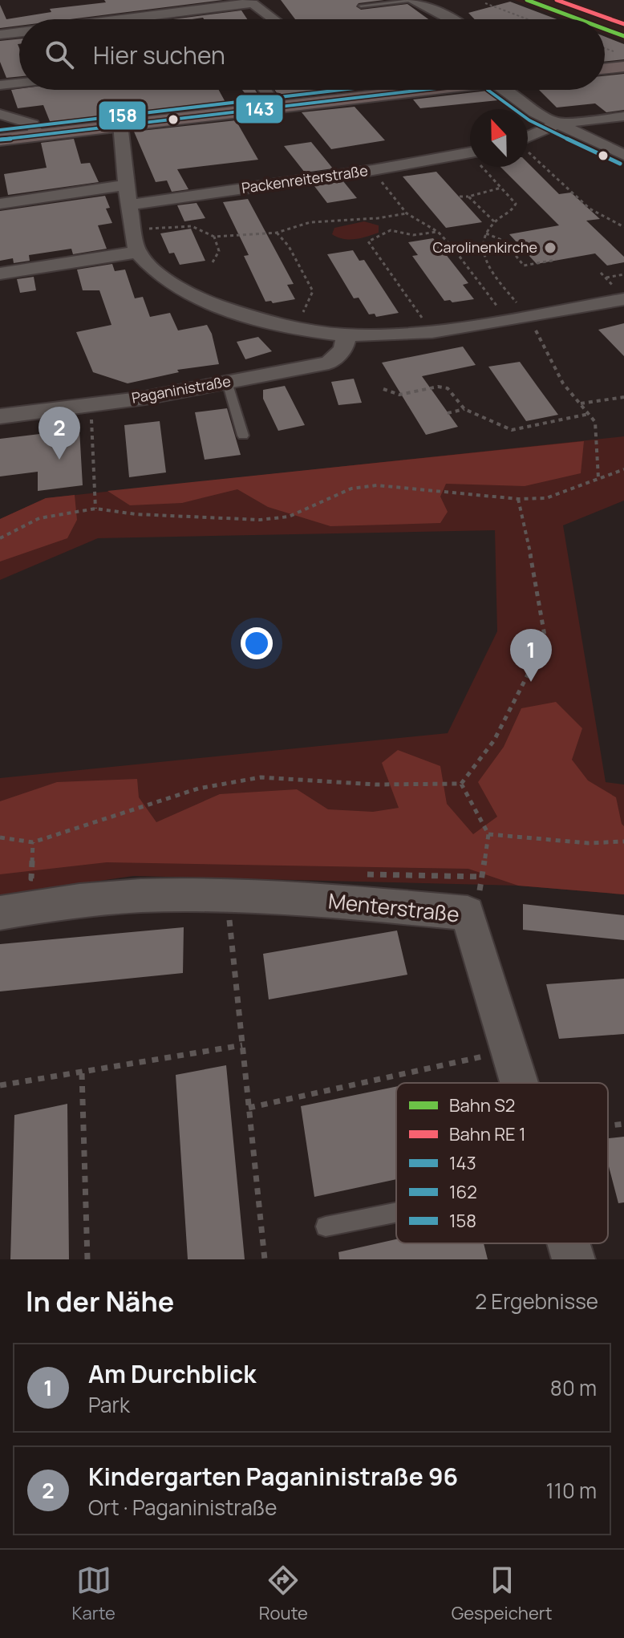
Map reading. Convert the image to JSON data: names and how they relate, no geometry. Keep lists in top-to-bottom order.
{
  "streets": {
    "street": ["Packenreiterstraße", "Paganinistraße", "Menterstraße"]
  },
  "places": ["Carolinenkirche"],
  "lines": [
    "rail line S2",
    "transit line 143",
    "transit line 162",
    "transit line 158"
  ],
  "legend": [
    "Bahn S2",
    "Bahn RE 1",
    "143",
    "162",
    "158"
  ],
  "north": "top",
  "page": {
    "search": "Hier suchen",
    "pins": ["2", "1"],
    "heading": ["In der Nähe", "2 Ergebnisse"],
    "list": [
      {
        "mark": "1",
        "name": "Am Durchblick",
        "note": "Park",
        "value": "80 m"
      },
      {
        "mark": "2",
        "name": "Kindergarten Paganinistraße 96",
        "note": "Ort · Paganinistraße",
        "value": "110 m"
      }
    ],
    "nav": ["Karte", "Route", "Gespeichert"]
  }
}
